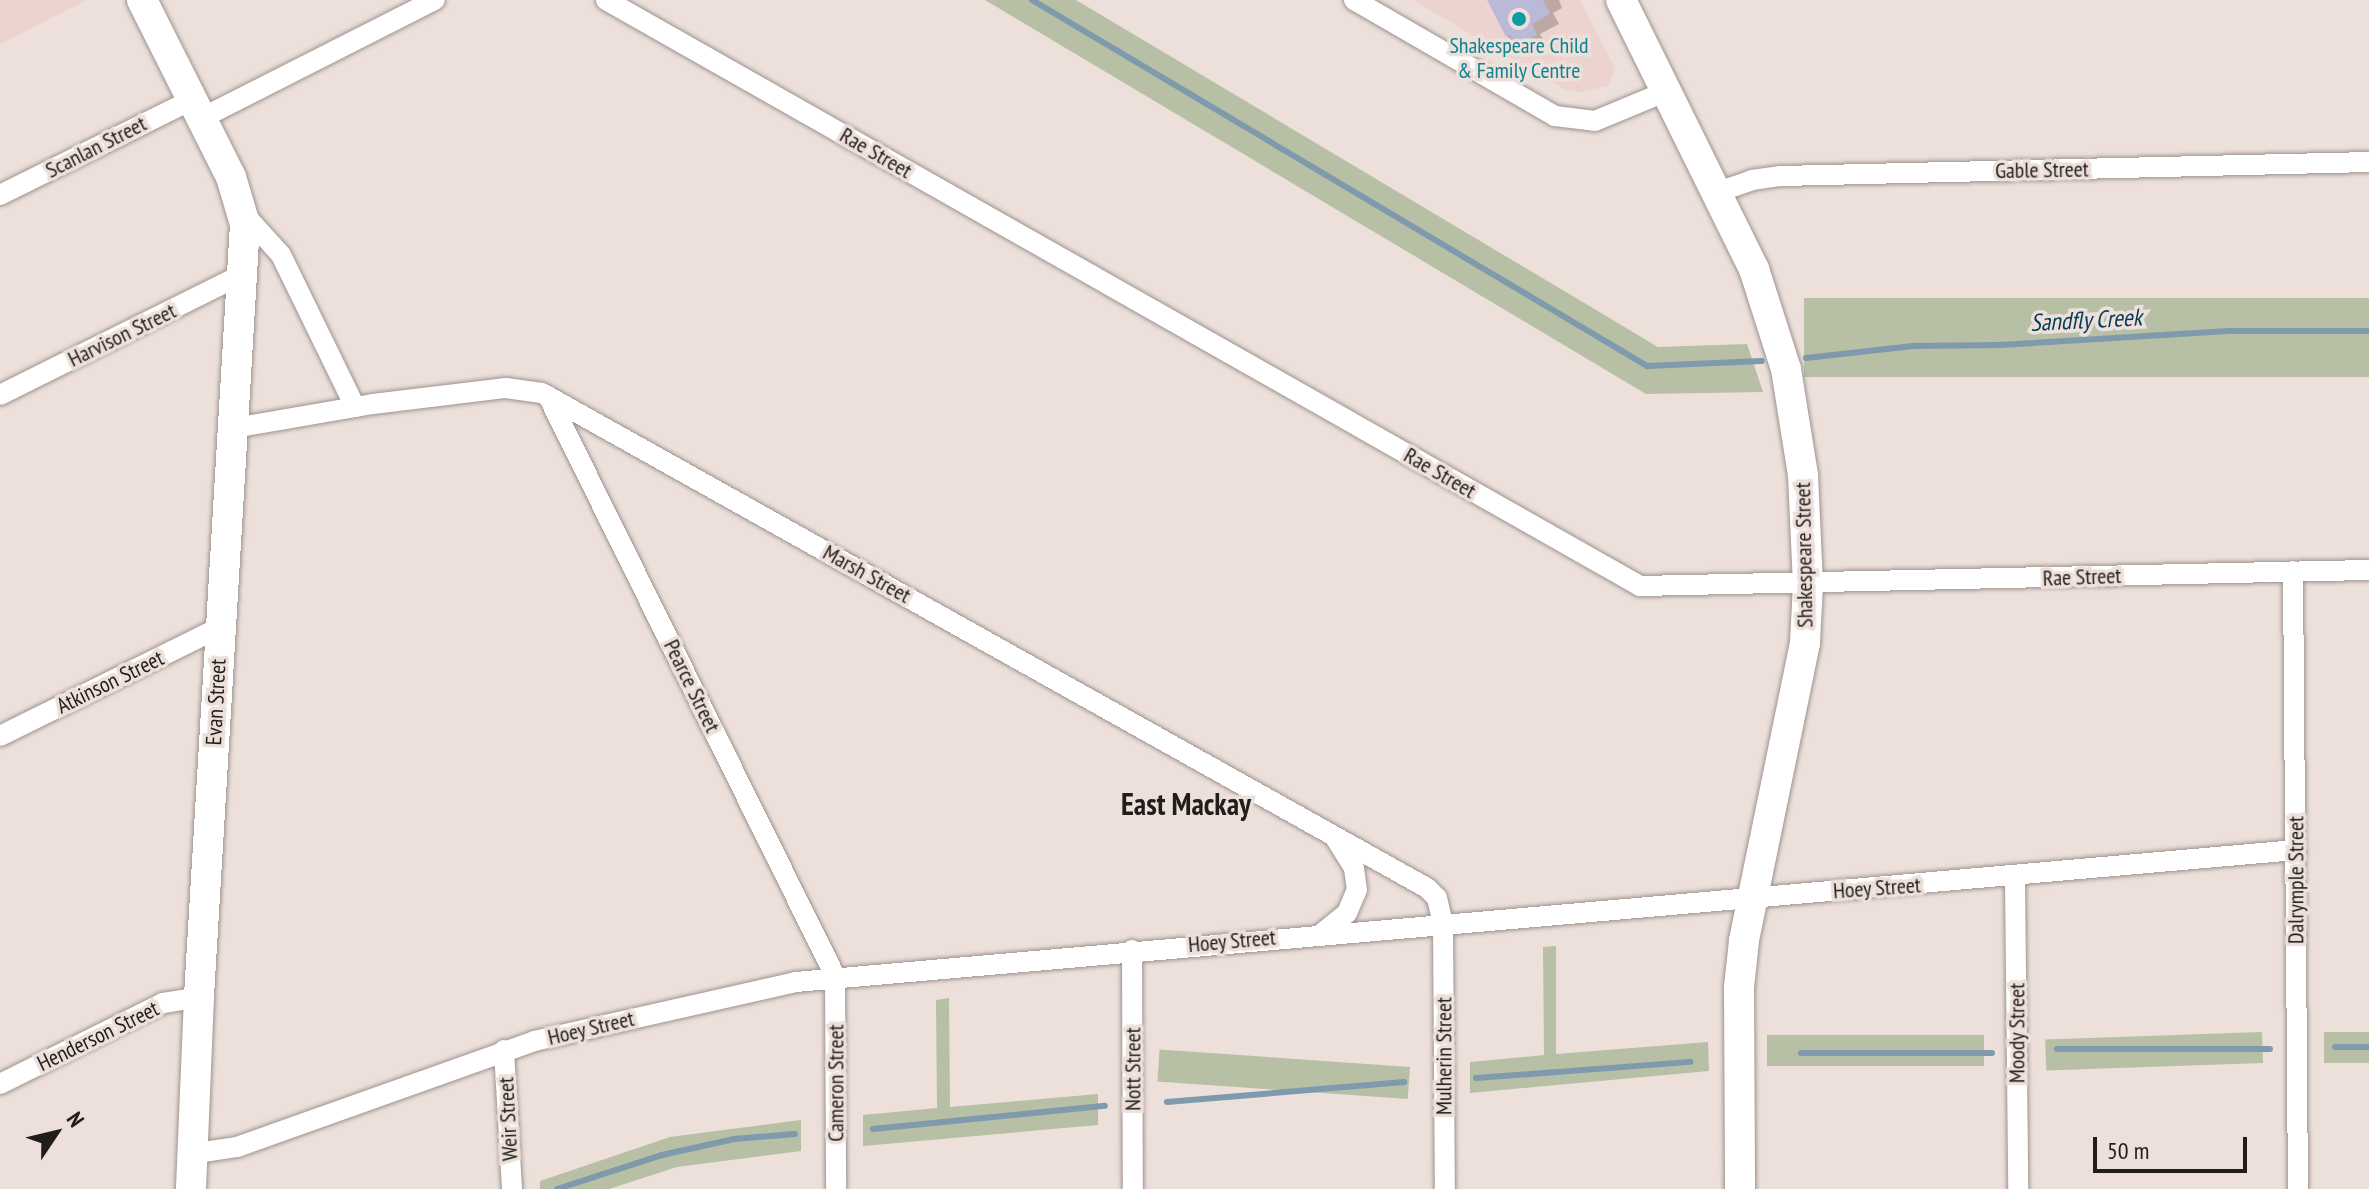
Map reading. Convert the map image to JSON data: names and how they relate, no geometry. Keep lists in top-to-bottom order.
{
  "streets": {
    "street": [
      "Scanlan Street",
      "Rae Street",
      "Gable Street",
      "Harvison Street",
      "Shakespeare Street",
      "Marsh Street",
      "Atkinson Street",
      "Pearce Street",
      "Evan Street",
      "Dalrymple Street",
      "Hoey Street",
      "Moody Street",
      "Henderson Street",
      "Mulherin Street",
      "Nott Street",
      "Cameron Street",
      "Weir Street"
    ]
  },
  "crossings": [
    ["Scanlan Street", "Evan Street"],
    ["Rae Street", "Shakespeare Street"],
    ["Rae Street", "Dalrymple Street"],
    ["Gable Street", "Shakespeare Street"],
    ["Harvison Street", "Evan Street"],
    ["Shakespeare Street", "Hoey Street"],
    ["Marsh Street", "Pearce Street"],
    ["Marsh Street", "Evan Street"],
    ["Marsh Street", "Hoey Street"],
    ["Marsh Street", "Mulherin Street"],
    ["Atkinson Street", "Evan Street"],
    ["Pearce Street", "Hoey Street"],
    ["Pearce Street", "Cameron Street"],
    ["Evan Street", "Hoey Street"],
    ["Evan Street", "Henderson Street"],
    ["Dalrymple Street", "Hoey Street"],
    ["Hoey Street", "Moody Street"],
    ["Hoey Street", "Mulherin Street"],
    ["Hoey Street", "Nott Street"],
    ["Hoey Street", "Cameron Street"],
    ["Hoey Street", "Weir Street"]
  ],
  "districts": ["East Mackay"],
  "water": ["Sandfly Creek"],
  "places": ["Shakespeare Child & Family Centre"],
  "scale_bar": "50 m",
  "north": "top right"
}
